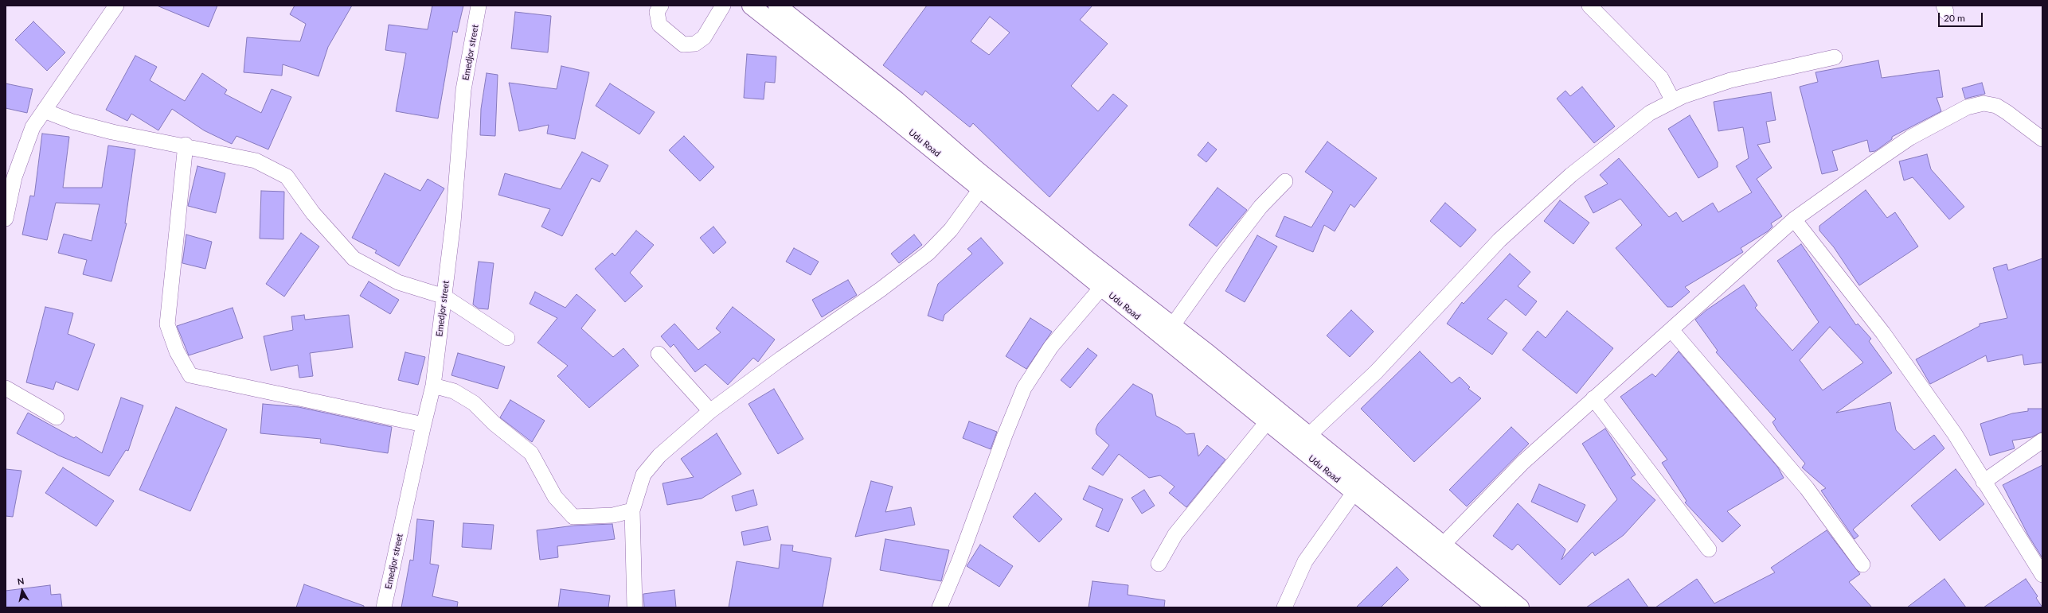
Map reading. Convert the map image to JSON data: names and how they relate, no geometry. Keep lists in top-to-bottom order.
{
  "streets": {
    "main road": ["Udu Road"],
    "street": ["Emedjor street"]
  },
  "scale_bar": "20 m",
  "north": "top"
}
